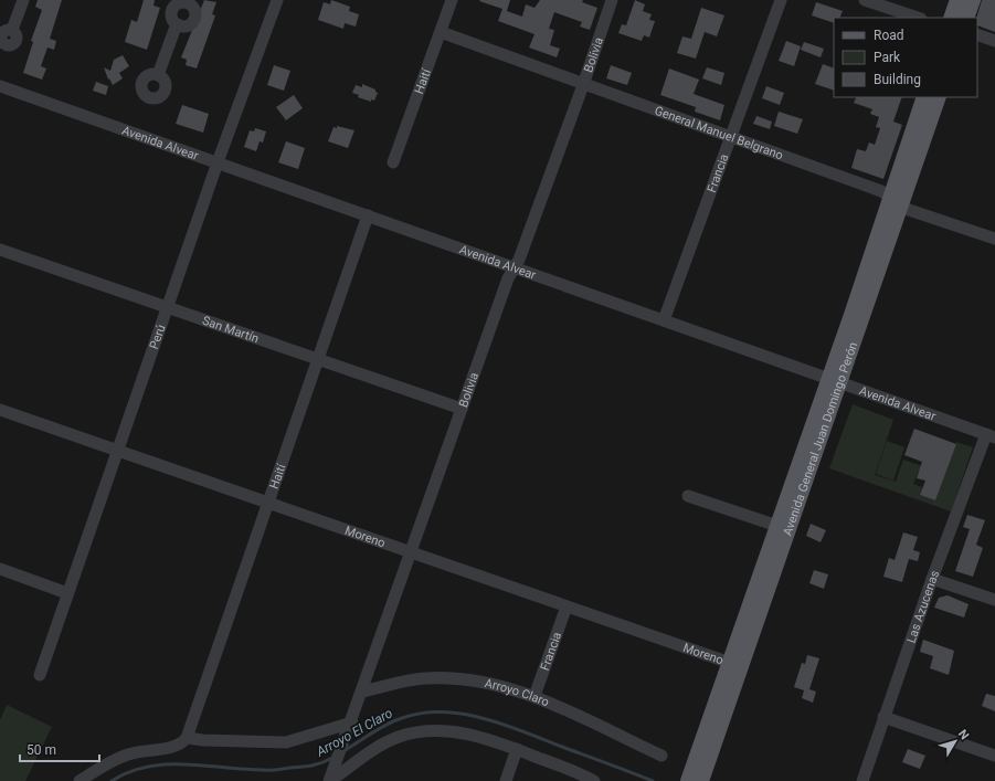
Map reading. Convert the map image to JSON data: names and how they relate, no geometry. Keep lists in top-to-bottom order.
{
  "streets": {
    "main road": ["Avenida General Juan Domingo Perón"],
    "street": [
      "Bolivia",
      "Haití",
      "General Manuel Belgrano",
      "Avenida Alvear",
      "Francia",
      "San Martín",
      "Perú",
      "Moreno",
      "Las Azucenas",
      "Arroyo Claro"
    ]
  },
  "crossings": [
    ["Bolivia", "General Manuel Belgrano"],
    ["Bolivia", "Avenida Alvear"],
    ["Bolivia", "San Martín"],
    ["Bolivia", "Moreno"],
    ["Bolivia", "Arroyo Claro"],
    ["Haití", "General Manuel Belgrano"],
    ["Haití", "Avenida Alvear"],
    ["Haití", "San Martín"],
    ["Haití", "Moreno"],
    ["General Manuel Belgrano", "Francia"],
    ["General Manuel Belgrano", "Avenida General Juan Domingo Perón"],
    ["Avenida Alvear", "Francia"],
    ["Avenida Alvear", "Perú"],
    ["Avenida Alvear", "Avenida General Juan Domingo Perón"],
    ["Avenida Alvear", "Las Azucenas"],
    ["Francia", "Moreno"],
    ["Francia", "Arroyo Claro"],
    ["San Martín", "Perú"],
    ["Perú", "Moreno"],
    ["Avenida General Juan Domingo Perón", "Moreno"]
  ],
  "water": ["Arroyo El Claro"],
  "legend": ["Road", "Park", "Building"],
  "scale_bar": "50 m",
  "north": "top right"
}
